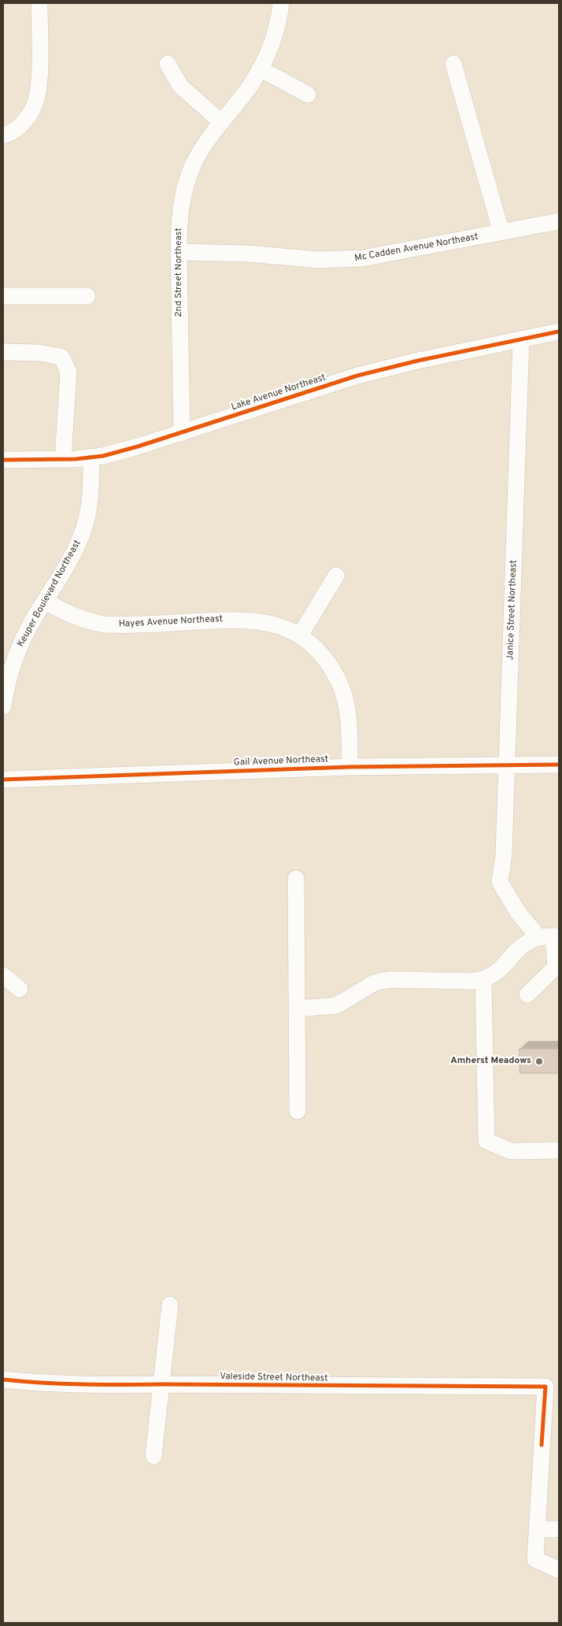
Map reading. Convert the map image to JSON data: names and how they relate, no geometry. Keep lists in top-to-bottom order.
{
  "streets": {
    "street": [
      "Mc Cadden Avenue Northeast",
      "2nd Street Northeast",
      "Lake Avenue Northeast",
      "Keuper Boulevard Northeast",
      "Janice Street Northeast",
      "Hayes Avenue Northeast",
      "Gail Avenue Northeast",
      "Valeside Street Northeast"
    ]
  },
  "crossings": [
    ["Mc Cadden Avenue Northeast", "2nd Street Northeast"],
    ["2nd Street Northeast", "Lake Avenue Northeast"],
    ["Lake Avenue Northeast", "Keuper Boulevard Northeast"],
    ["Lake Avenue Northeast", "Janice Street Northeast"],
    ["Keuper Boulevard Northeast", "Hayes Avenue Northeast"],
    ["Janice Street Northeast", "Gail Avenue Northeast"],
    ["Hayes Avenue Northeast", "Gail Avenue Northeast"]
  ],
  "places": ["Amherst Meadows"]
}
